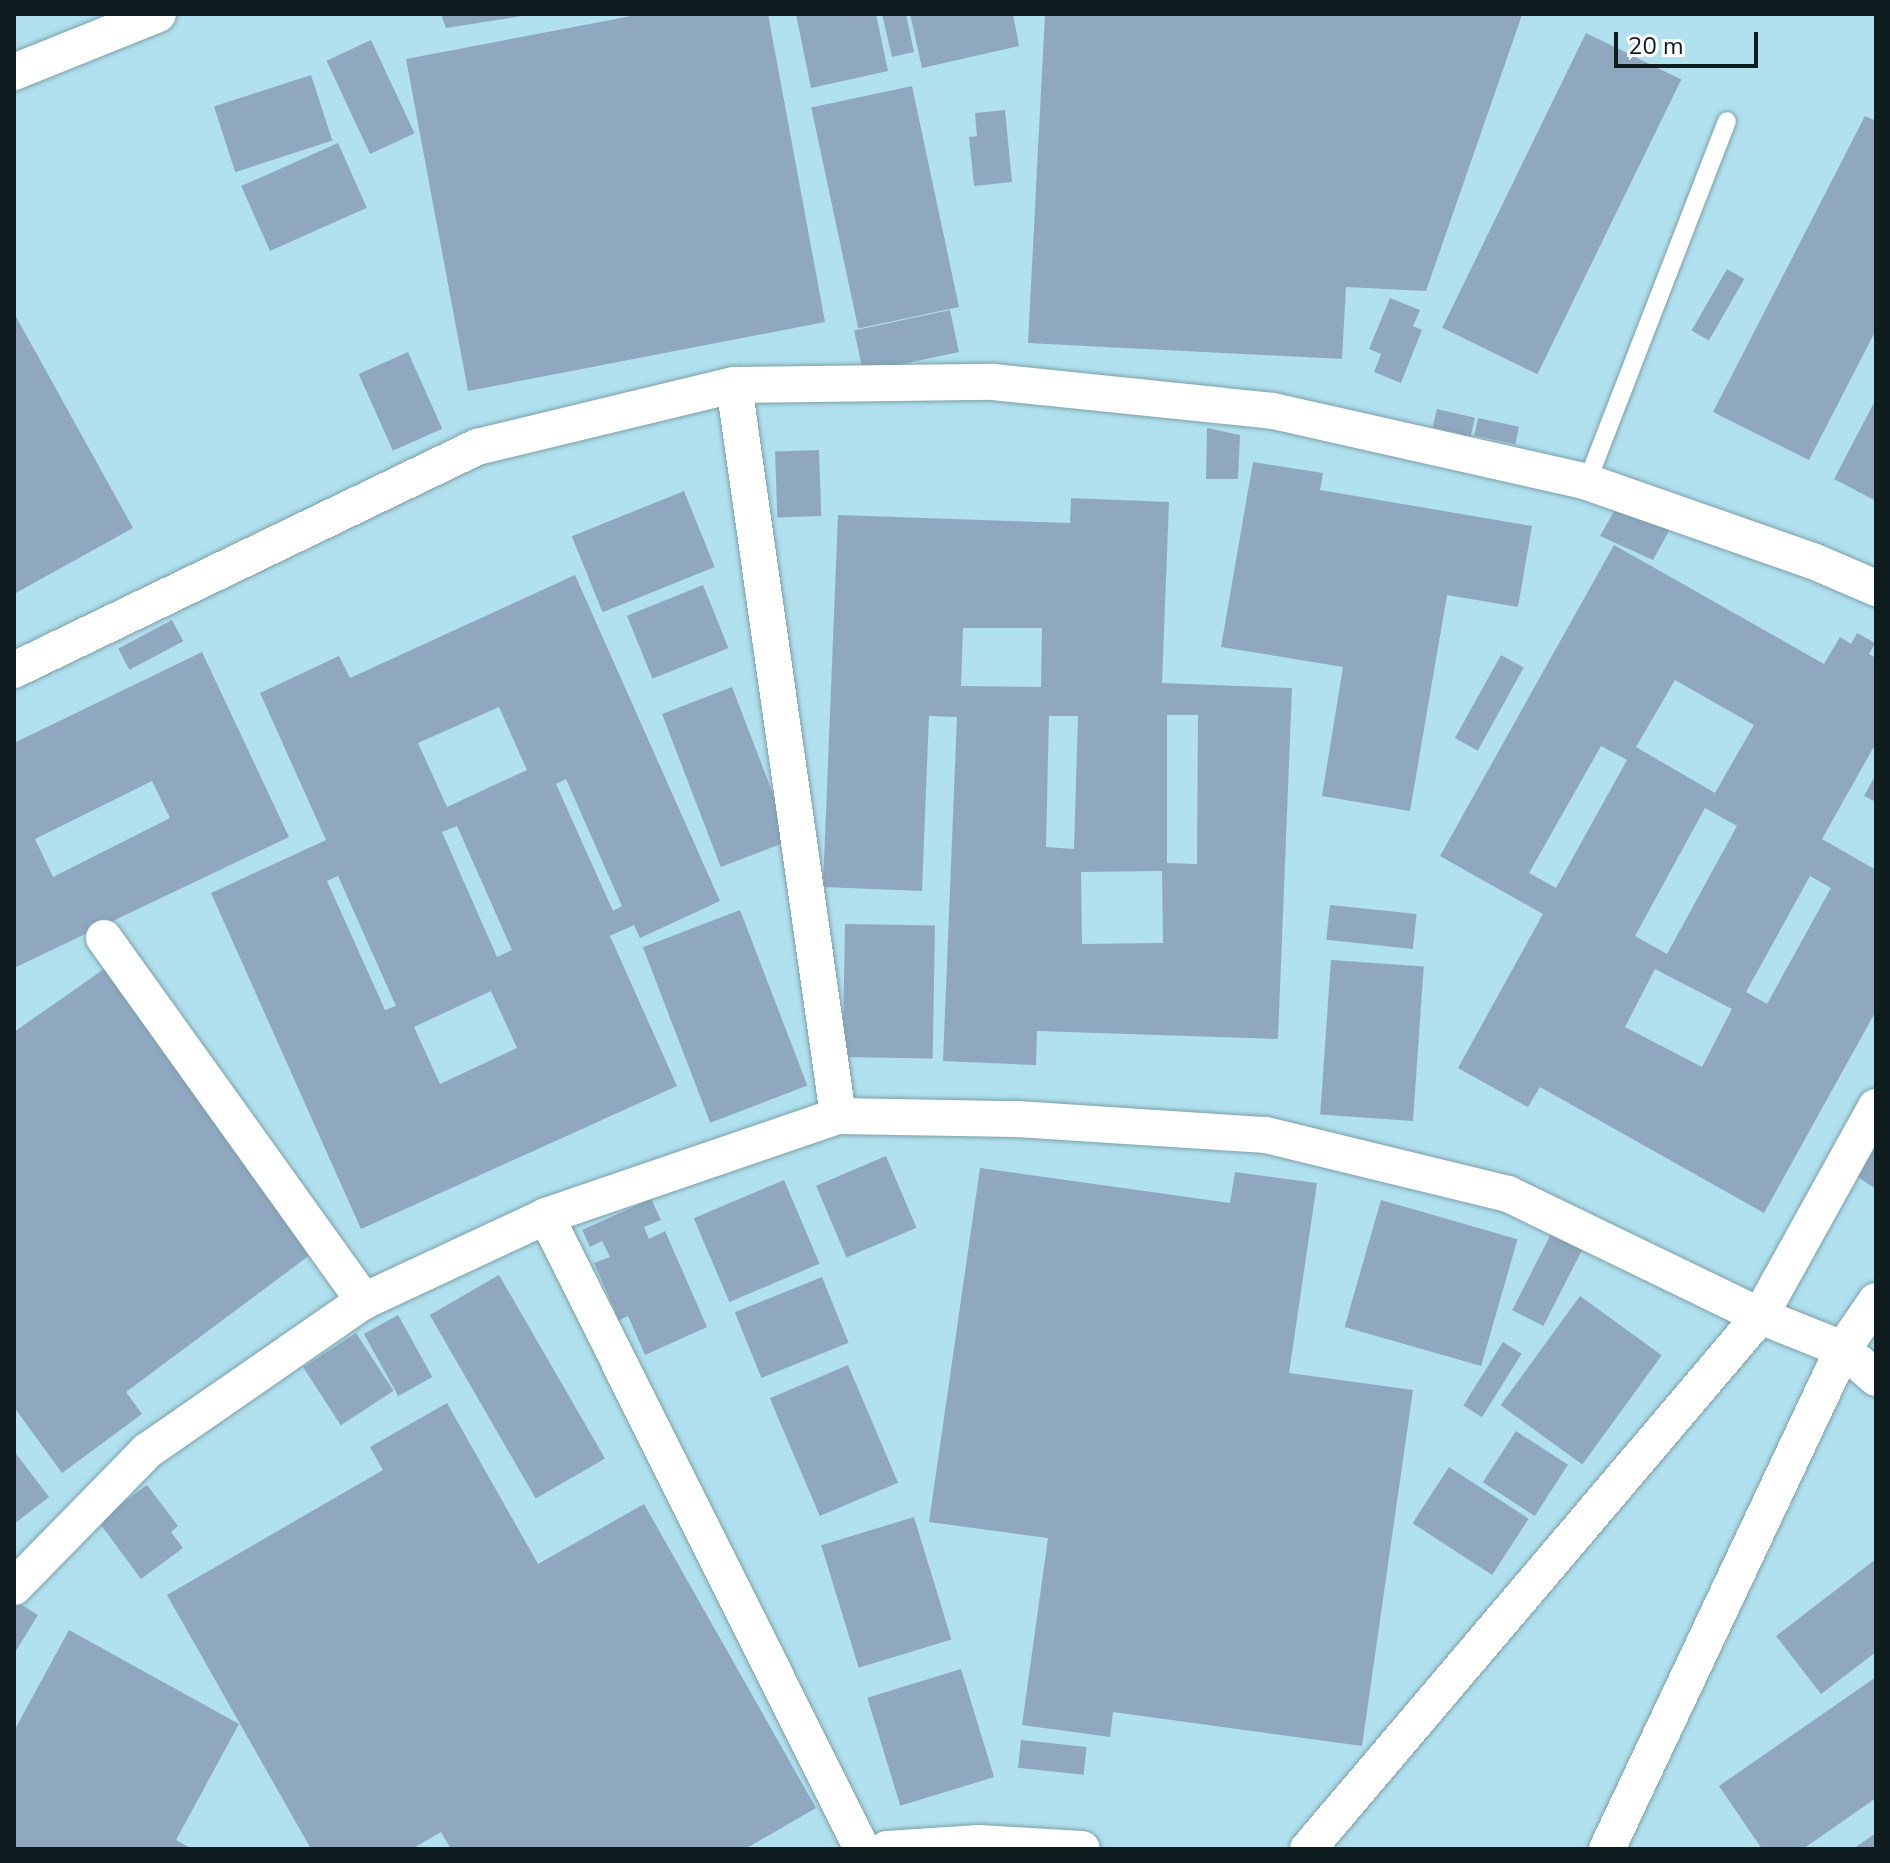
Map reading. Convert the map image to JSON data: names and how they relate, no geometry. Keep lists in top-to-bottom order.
{
  "scale_bar": "20 m"
}
